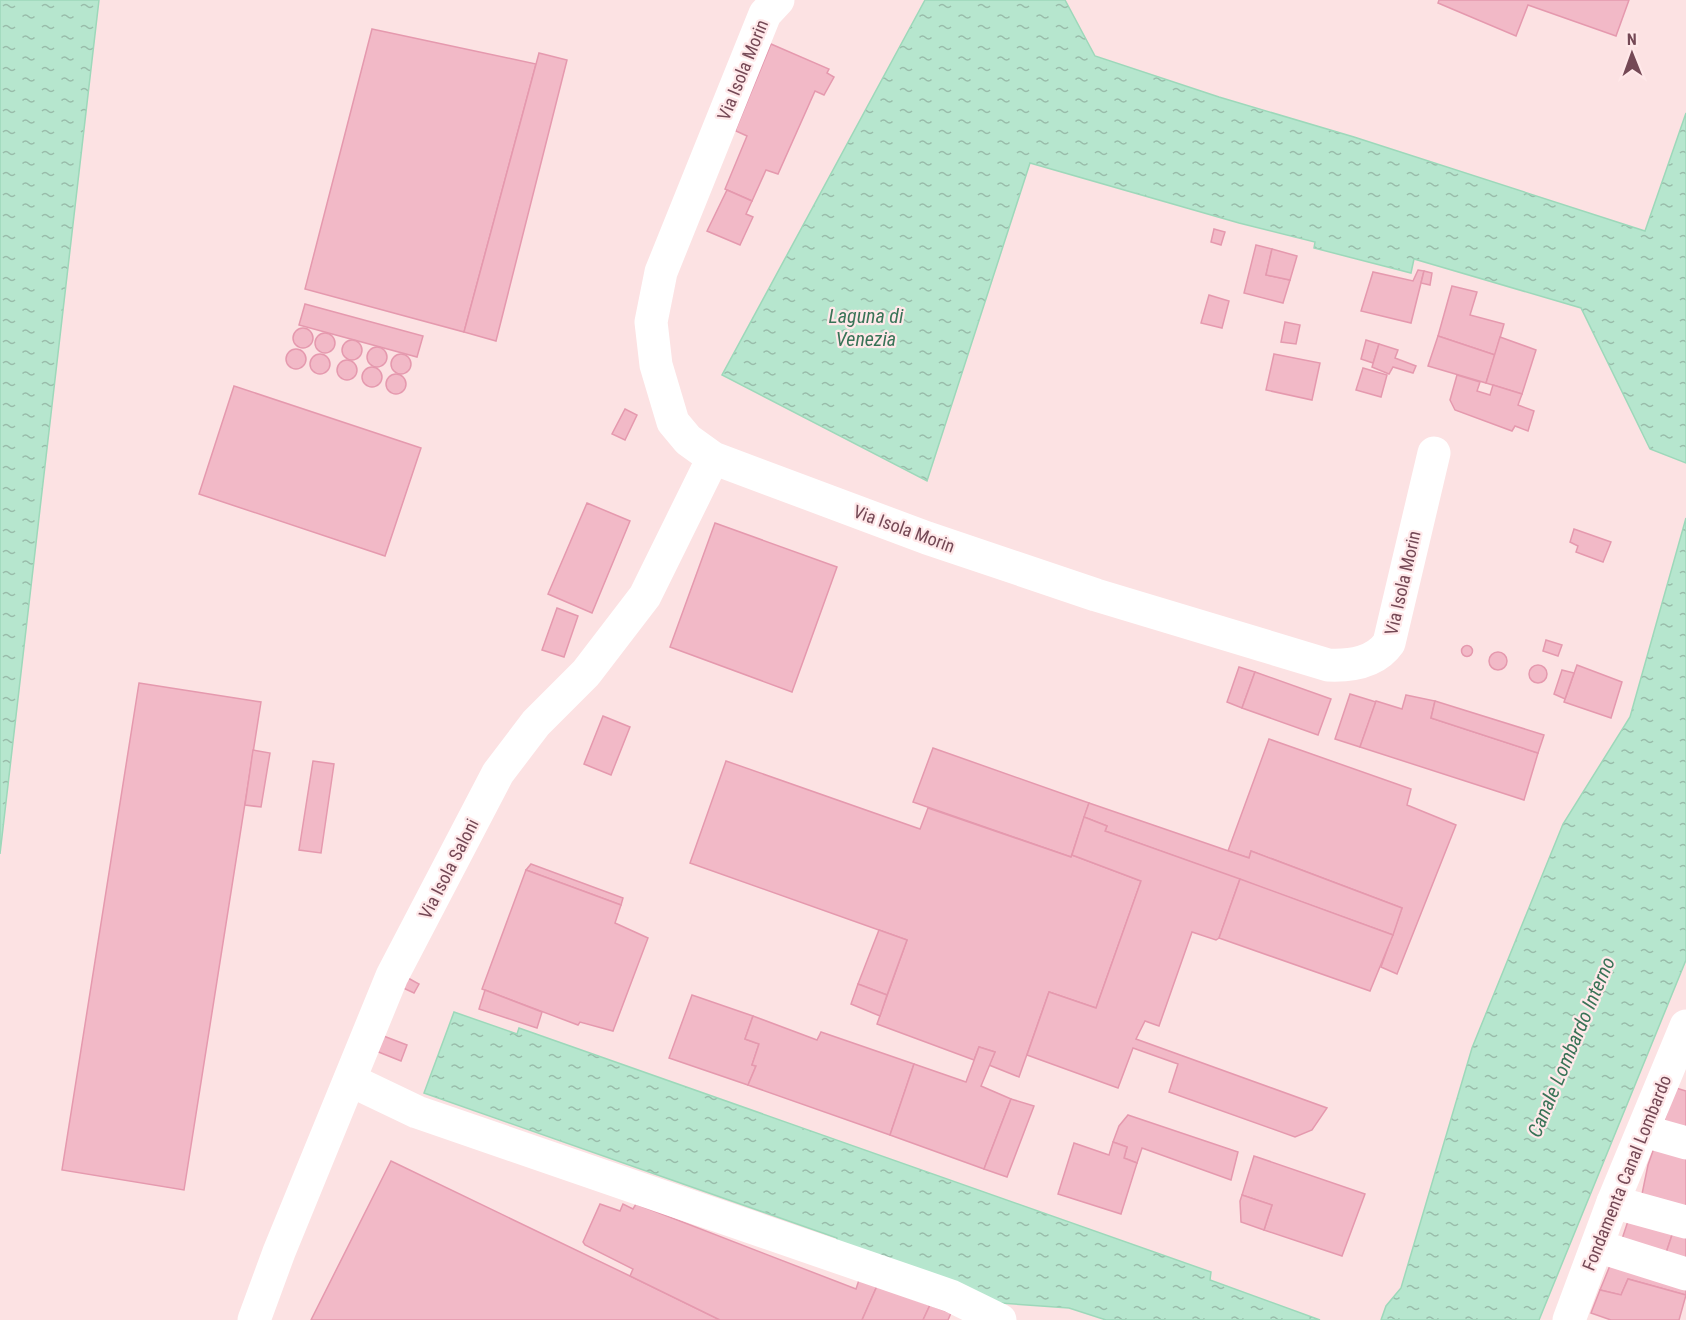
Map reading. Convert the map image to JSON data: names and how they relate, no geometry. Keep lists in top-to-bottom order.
{
  "streets": {
    "street": ["Via Isola Morin", "Via Isola Saloni", "Fondamenta Canal Lombardo"]
  },
  "crossings": [
    ["Via Isola Morin", "Via Isola Saloni"]
  ],
  "water": ["Laguna di Venezia", "Canale Lombardo Interno"],
  "north": "top"
}
